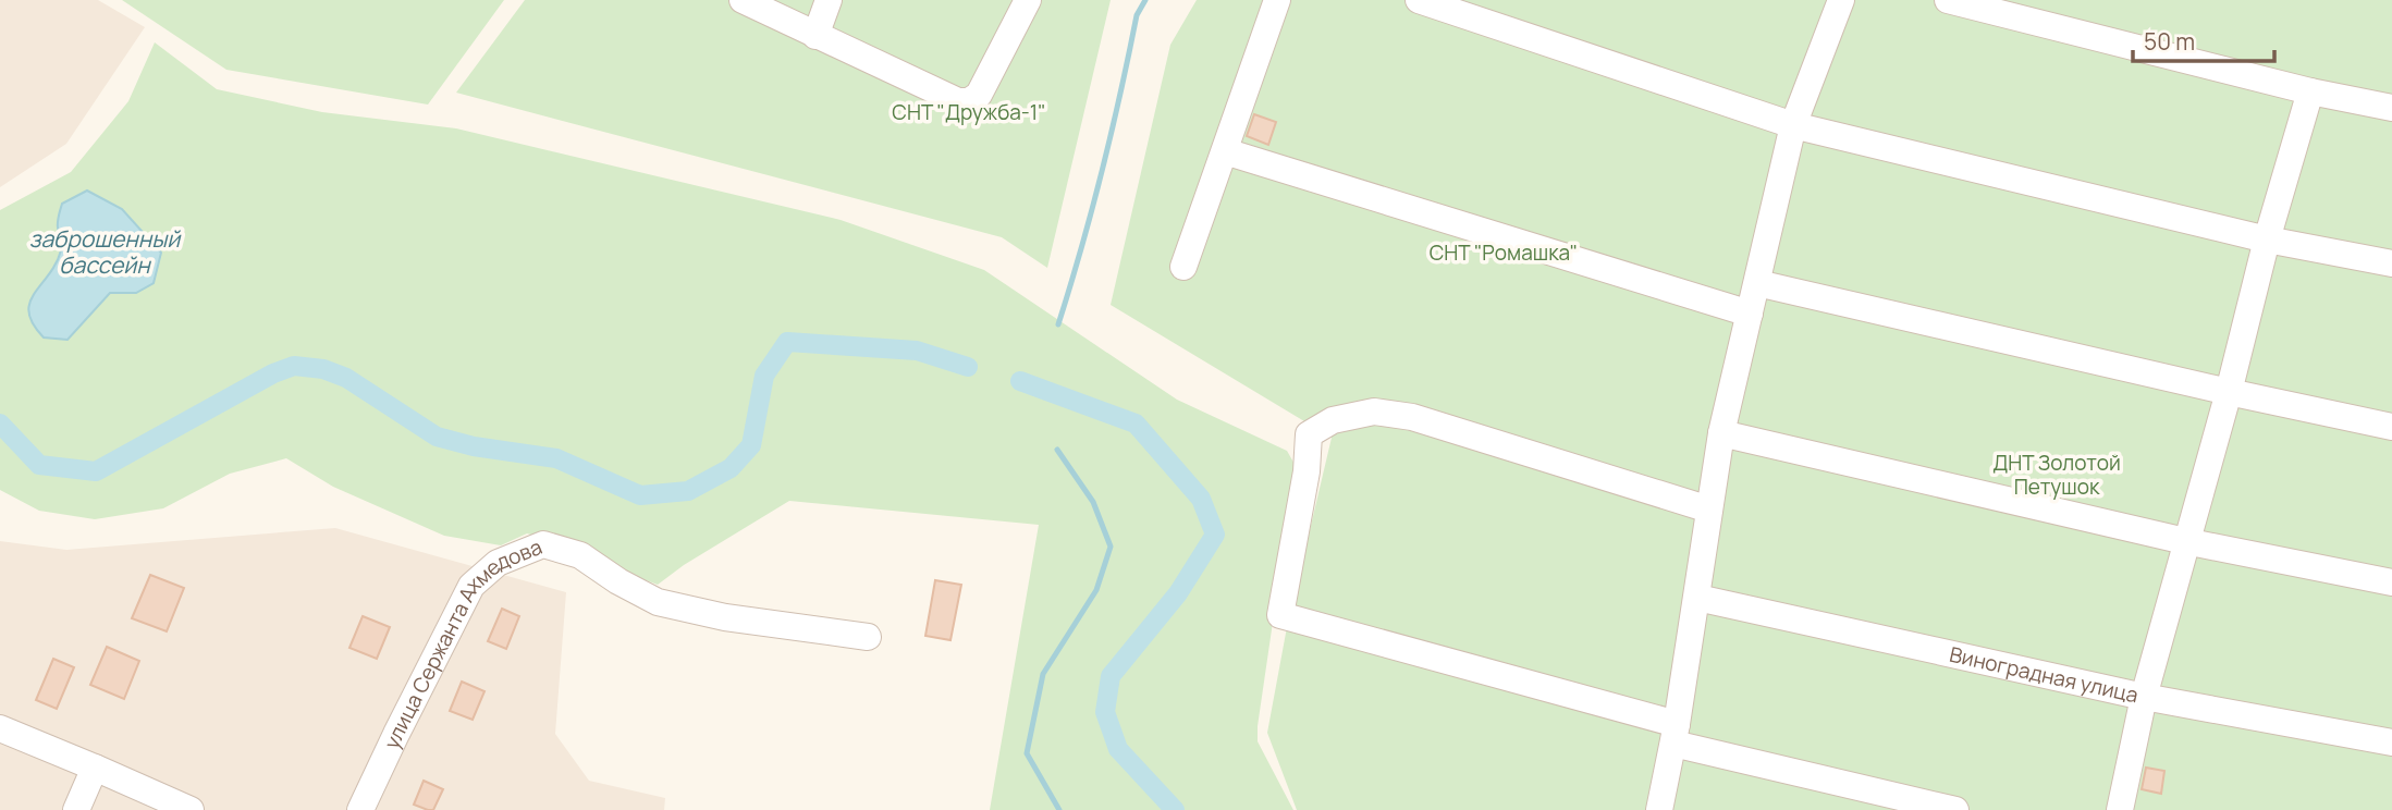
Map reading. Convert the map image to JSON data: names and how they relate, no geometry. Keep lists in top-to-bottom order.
{
  "streets": {
    "street": ["улица Сержанта Ахмедова", "Виноградная улица"]
  },
  "water": ["заброшенный бассейн"],
  "parks": ["СНТ \"Дружба-1\"", "СНТ \"Ромашка\"", "ДНТ Золотой Петушок"],
  "scale_bar": "50 m"
}
